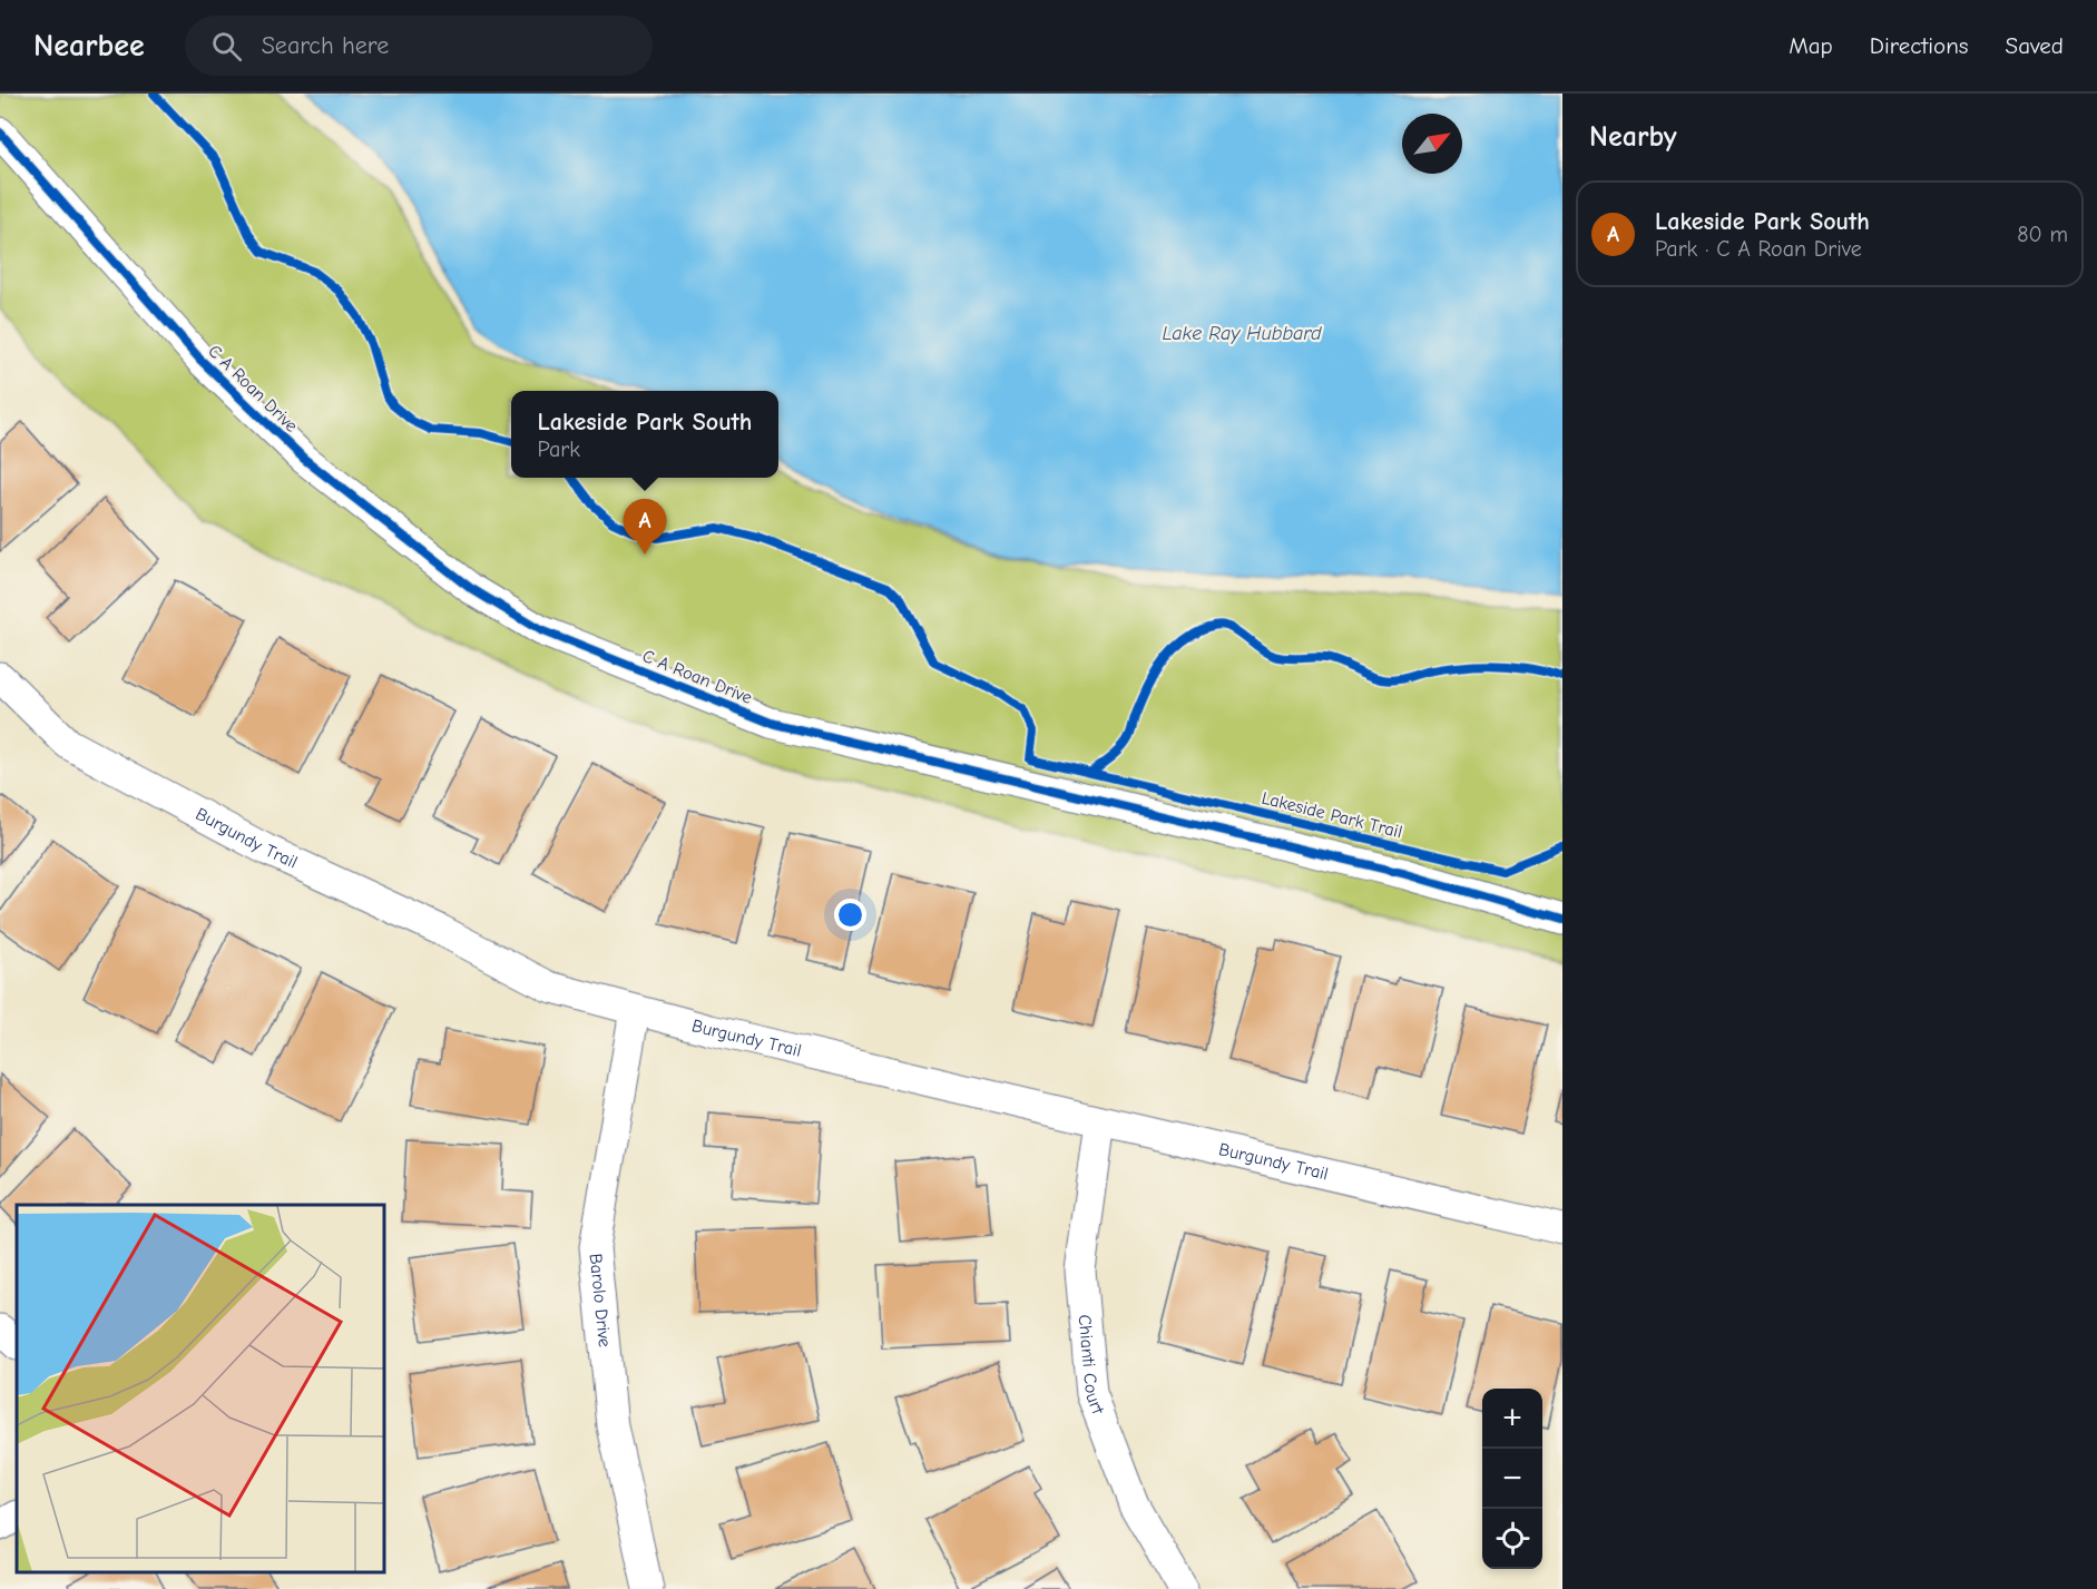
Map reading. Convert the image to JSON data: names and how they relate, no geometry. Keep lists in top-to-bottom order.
{
  "streets": {
    "street": [
      "C A Roan Drive",
      "Burgundy Trail",
      "Barolo Drive",
      "Chianti Court"
    ],
    "cycle path": ["Lakeside Park Trail"]
  },
  "crossings": [
    ["Burgundy Trail", "Barolo Drive"],
    ["Burgundy Trail", "Chianti Court"]
  ],
  "water": ["Lake Ray Hubbard"],
  "north": "top right",
  "page": {
    "header": "Nearbee",
    "search": "Search here",
    "nav": ["Map", "Directions", "Saved"],
    "heading": "Nearby",
    "list": [
      {
        "mark": "A",
        "name": "Lakeside Park South",
        "note": "Park · C A Roan Drive",
        "value": "80 m"
      }
    ],
    "popup": ["Lakeside Park South", "Park"],
    "pins": "A",
    "map_buttons": ["+", "−"]
  }
}
